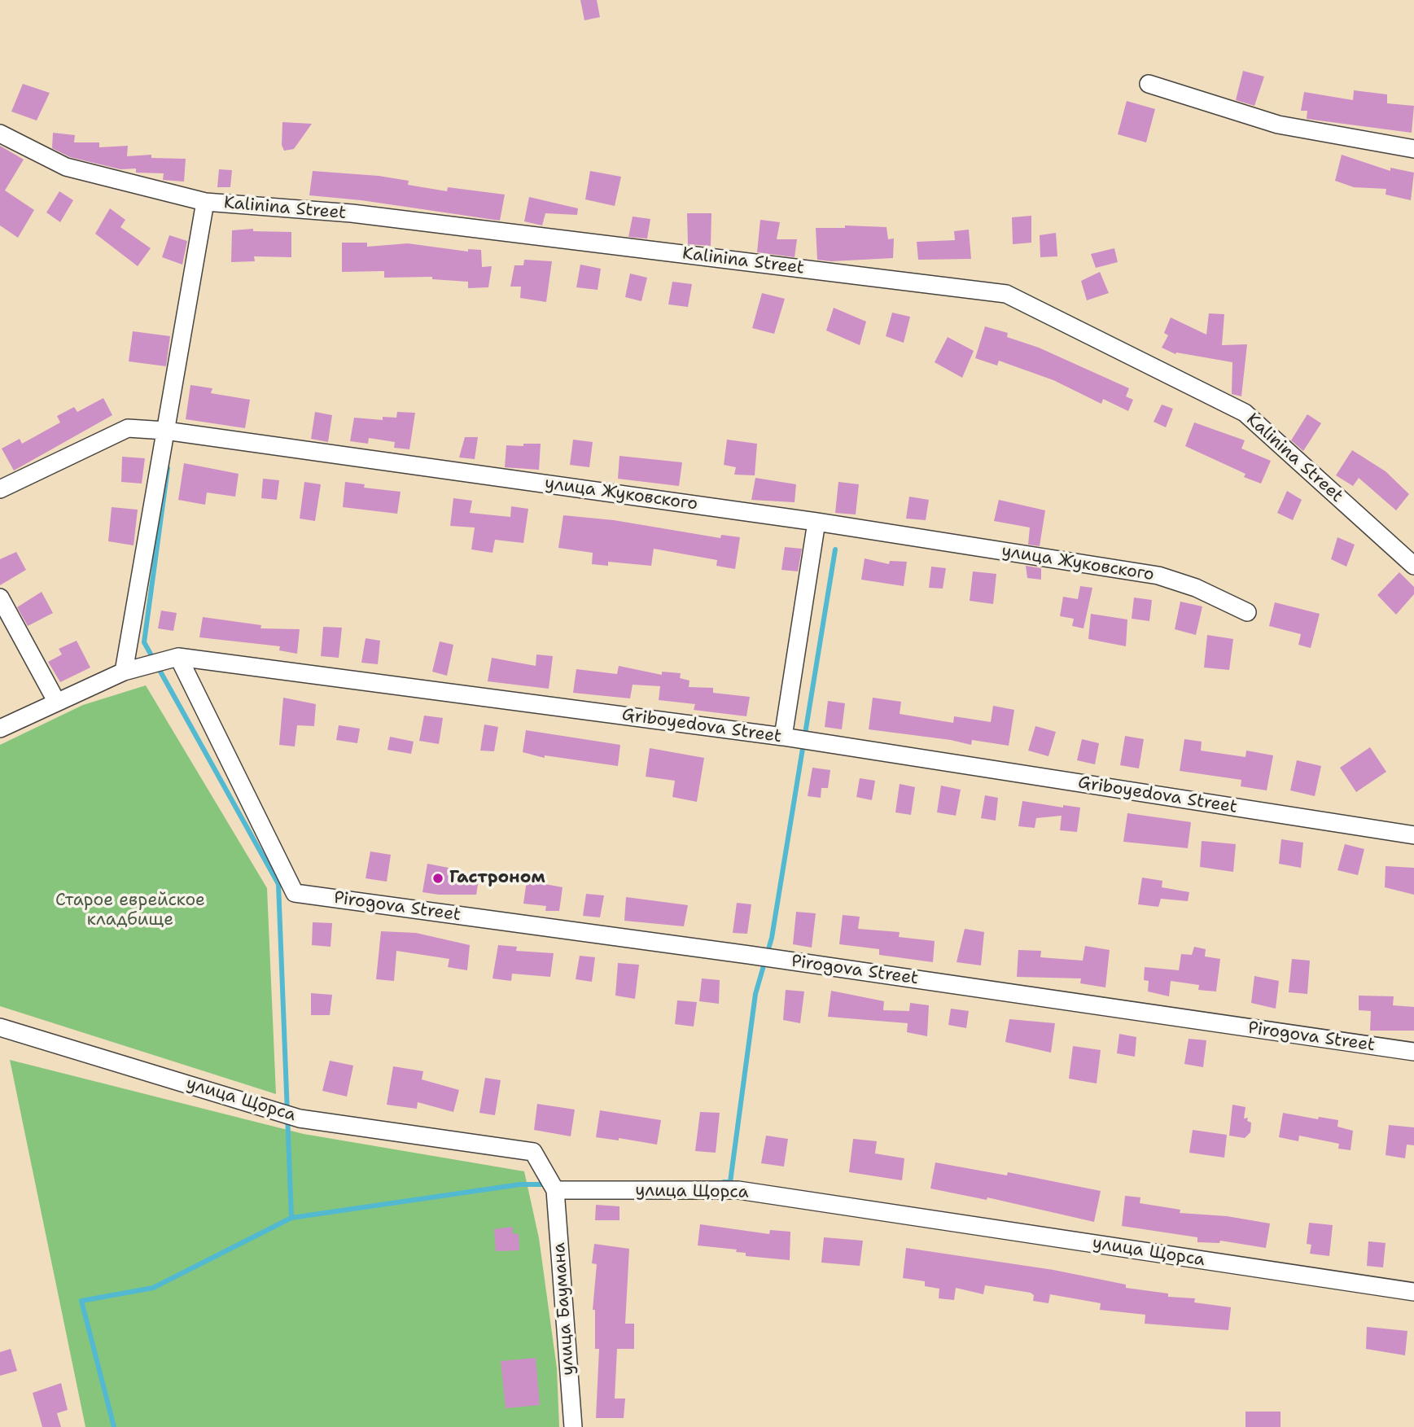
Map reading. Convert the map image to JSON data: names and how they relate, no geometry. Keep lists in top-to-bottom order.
{
  "streets": {
    "street": [
      "Kalinina Street",
      "улица Жуковского",
      "Griboyedova Street",
      "Pirogova Street",
      "улица Щорса",
      "улица Баумана"
    ]
  },
  "crossings": [
    ["Griboyedova Street", "Pirogova Street"],
    ["улица Щорса", "улица Баумана"]
  ],
  "parks": ["Старое еврейское кладбище"],
  "places": ["Гастроном"]
}
